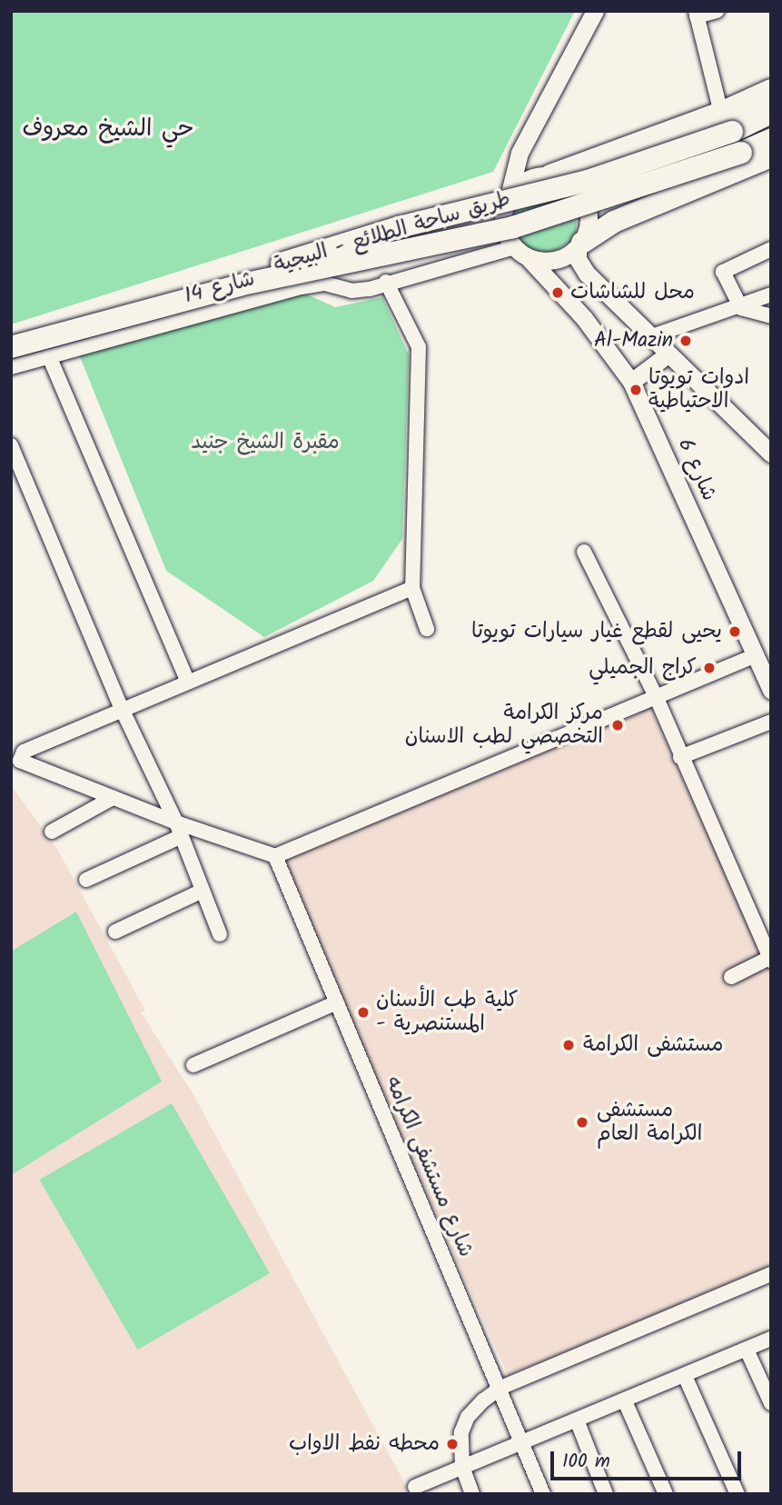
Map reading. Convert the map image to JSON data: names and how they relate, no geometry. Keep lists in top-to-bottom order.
{
  "streets": {
    "main road": ["طريق ساحة الطلائع - البيجية"],
    "street": ["شارع 14", "شارع 6", "شارع مستشفى الكرامه"]
  },
  "crossings": [
    ["شارع 14", "شارع 6"]
  ],
  "districts": ["حي الشيخ معروف"],
  "parks": ["مقبرة الشيخ جنيد"],
  "places": [
    "محل للشاشات",
    "Al-Mazin",
    "ادوات تويوتا الاحتياطية",
    "يحيى لقطع غيار سيارات تويوتا",
    "كراج الجميلي",
    "مركز الكرامة التخصصي لطب الاسنان",
    "كلية طب الأسنان - المستنصرية",
    "مستشفى الكرامة",
    "مستشفى الكرامة العام",
    "محطه نفط الاواب"
  ],
  "scale_bar": "100 m"
}
